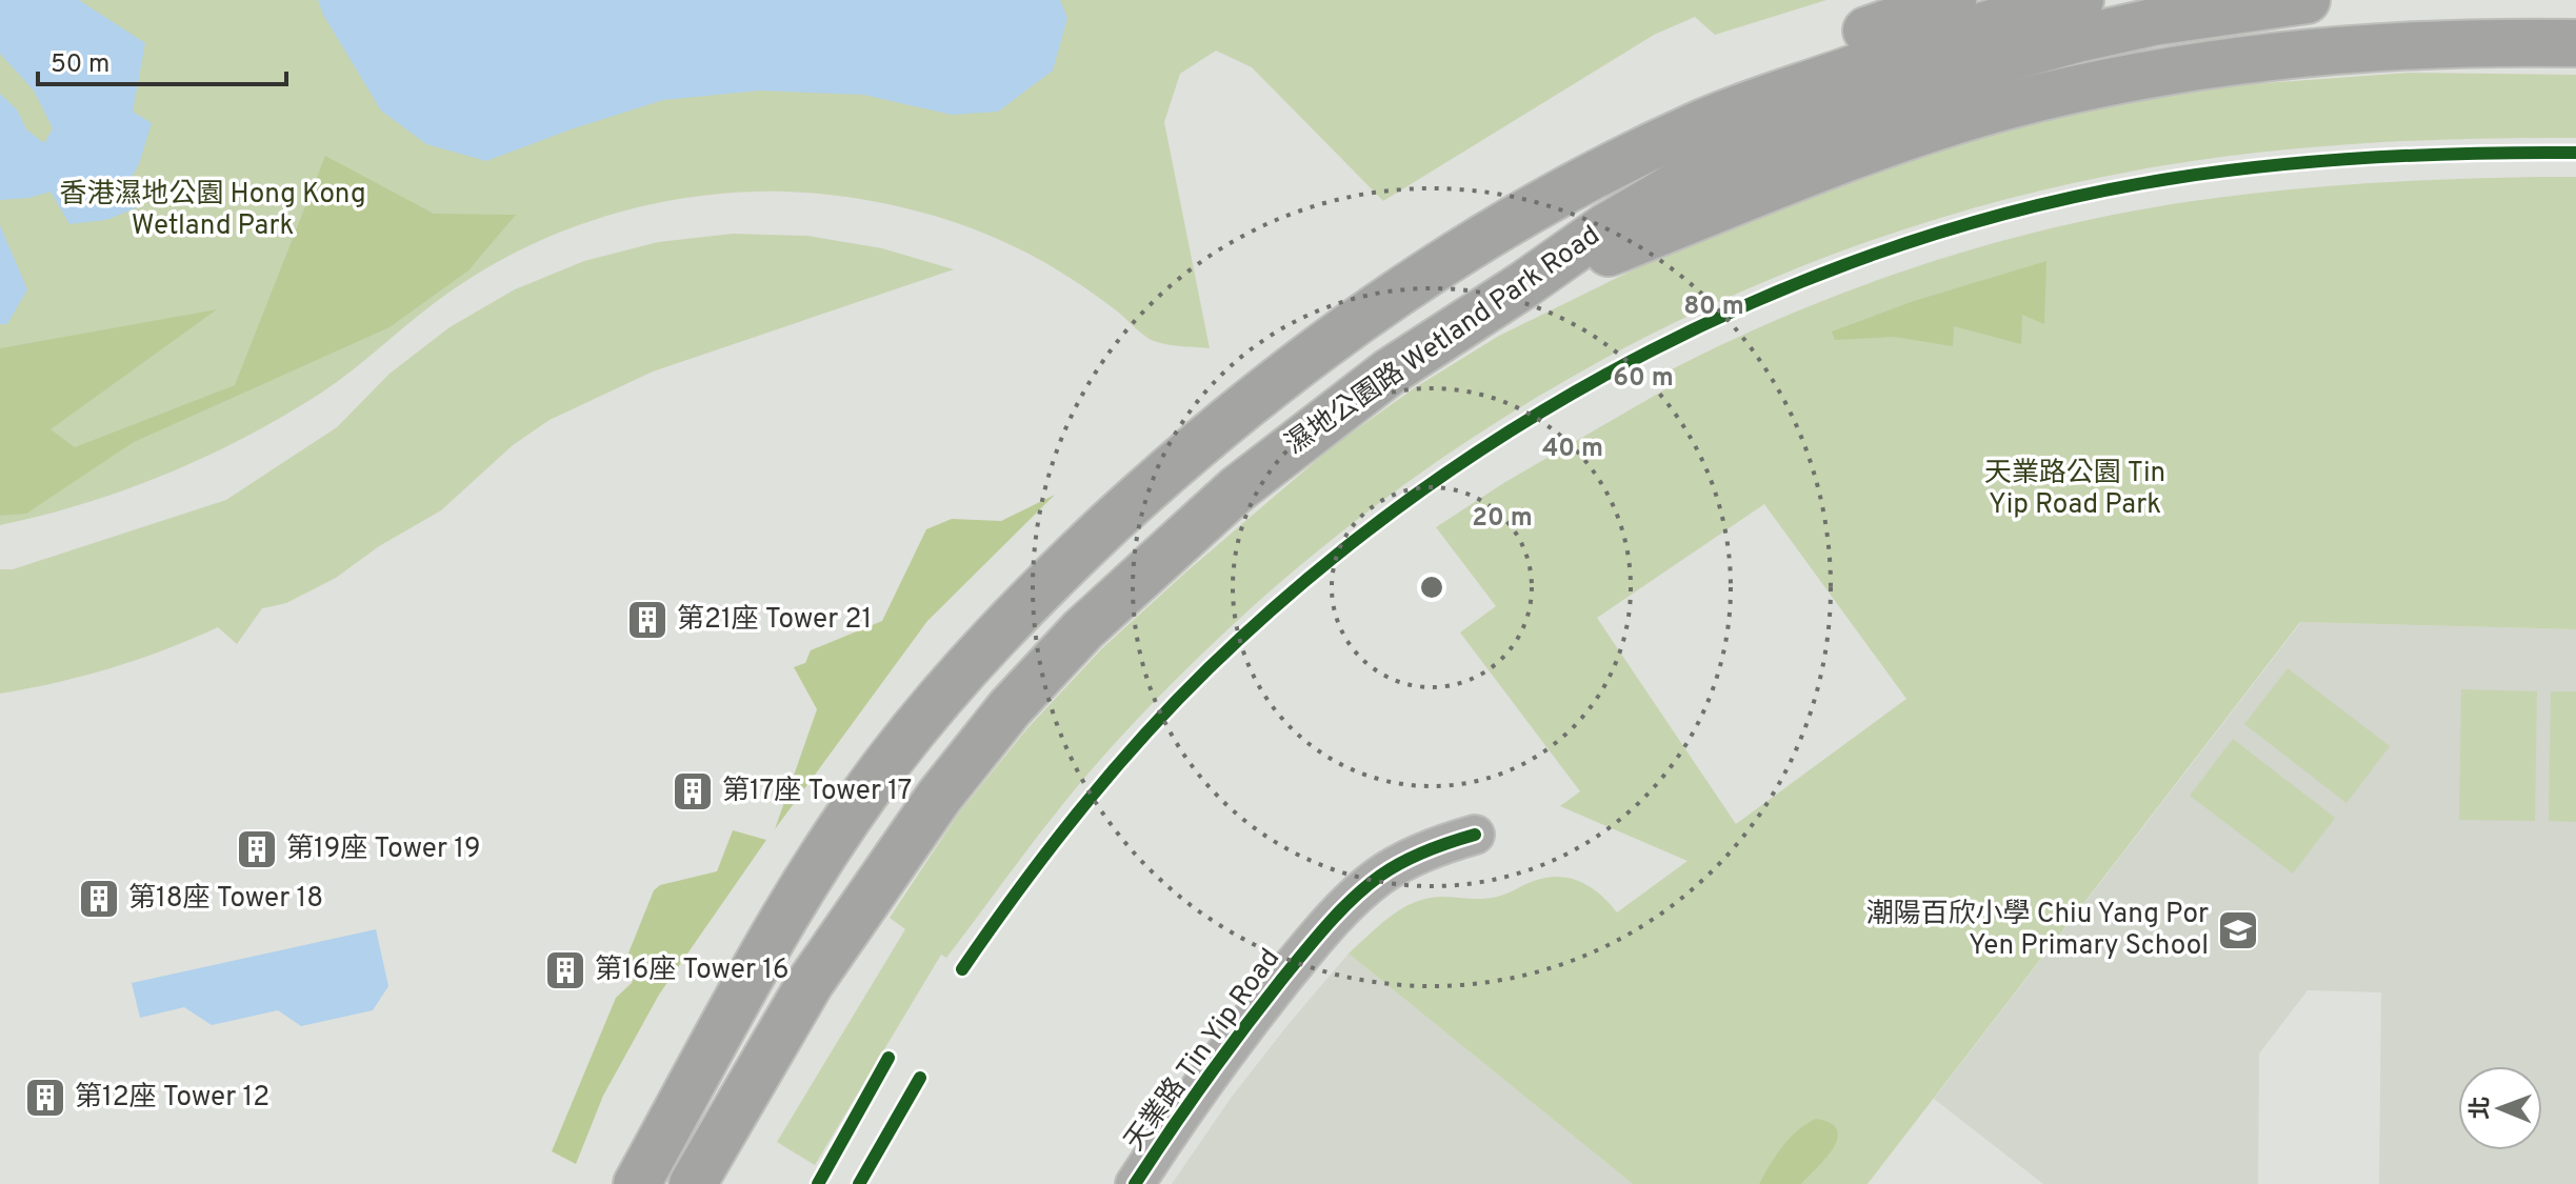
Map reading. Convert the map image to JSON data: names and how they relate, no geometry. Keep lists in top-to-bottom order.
{
  "streets": {
    "main road": ["濕地公園路 Wetland Park Road"],
    "street": ["天業路 Tin Yip Road"]
  },
  "parks": ["香港濕地公園 Hong Kong Wetland Park", "天業路公園 Tin Yip Road Park"],
  "places": {
    "building": [
      "第21座 Tower 21",
      "第17座 Tower 17",
      "第19座 Tower 19",
      "第18座 Tower 18",
      "第16座 Tower 16",
      "第12座 Tower 12"
    ],
    "school or university": ["潮陽百欣小學 Chiu Yang Por Yen Primary School"]
  },
  "scale_bar": "50 m",
  "north": "left",
  "rings": [
    "80 m",
    "60 m",
    "40 m",
    "20 m"
  ]
}
